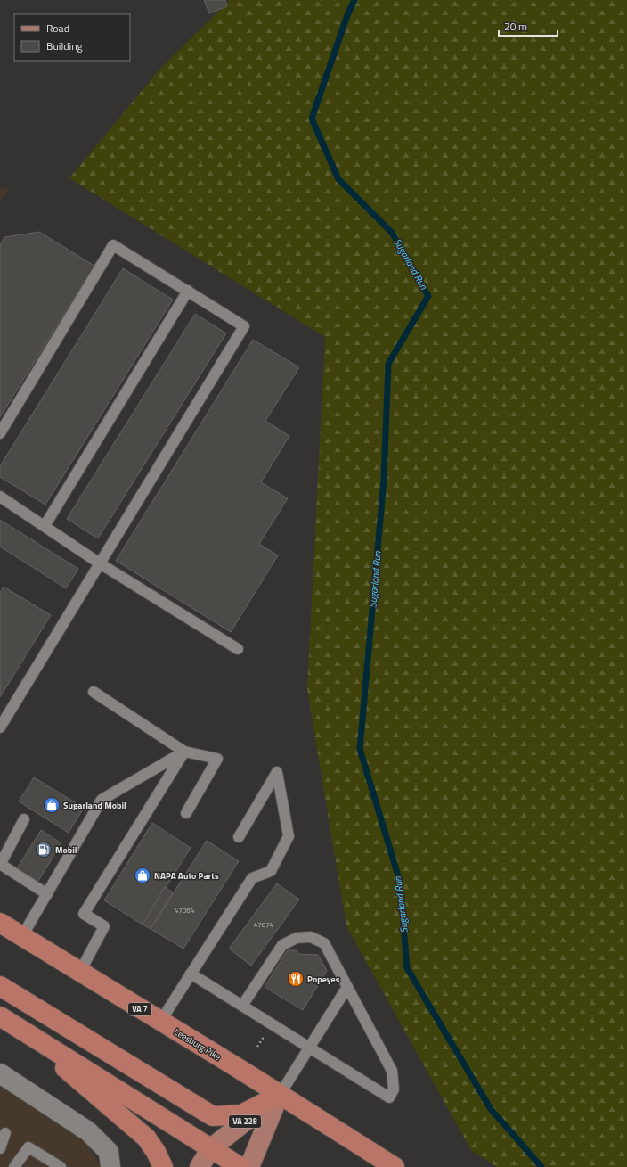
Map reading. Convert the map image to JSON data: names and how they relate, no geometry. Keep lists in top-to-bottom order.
{
  "streets": {
    "highway": ["VA 7", "Leesburg Pike"],
    "main road": ["VA 228"]
  },
  "crossings": [
    ["Leesburg Pike", "VA 228"]
  ],
  "water": ["Sugarland Run"],
  "places": {
    "shop": ["Sugarland Mobil", "NAPA Auto Parts"],
    "fuel station": ["Mobil"],
    "restaurant": ["Popeyes"]
  },
  "house_numbers": ["47064", "47074"],
  "legend": ["Road", "Building"],
  "scale_bar": "20 m"
}
